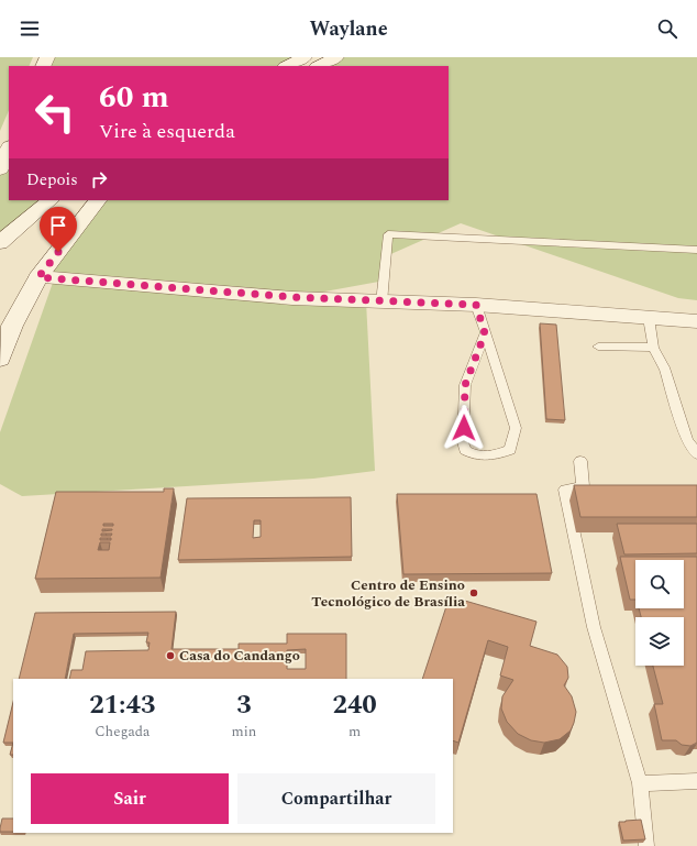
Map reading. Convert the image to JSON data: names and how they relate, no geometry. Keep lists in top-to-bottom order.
{
  "places": ["Centro de Ensino Tecnológico de Brasília", "Casa do Candango"],
  "page": {
    "header": "Waylane",
    "turn": ["60 m", "Vire à esquerda"],
    "then": "Depois",
    "eta": [
      "21:43",
      "Chegada",
      "3",
      "min",
      "240",
      "m"
    ],
    "buttons": ["Sair", "Compartilhar"]
  }
}
